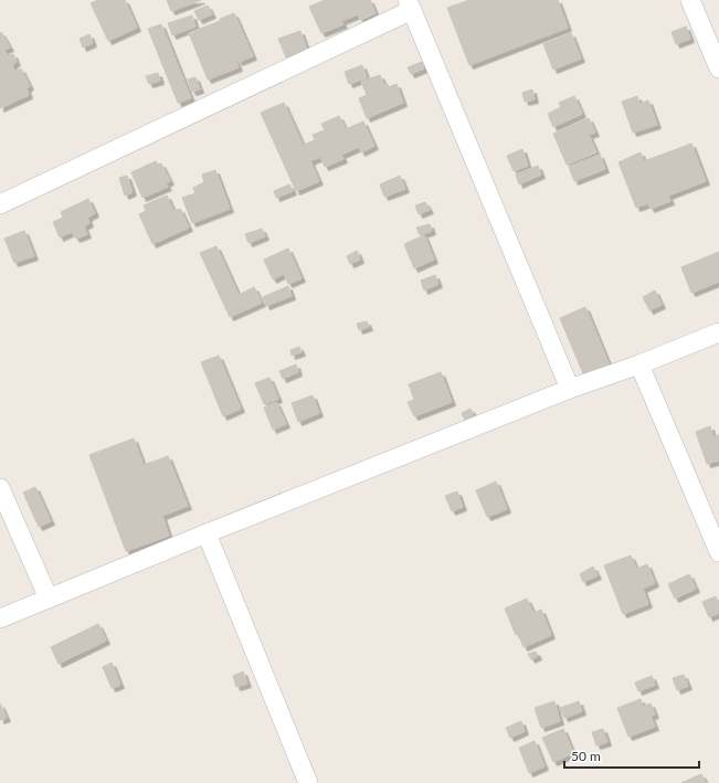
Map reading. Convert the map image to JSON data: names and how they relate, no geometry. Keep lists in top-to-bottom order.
{
  "scale_bar": "50 m"
}
